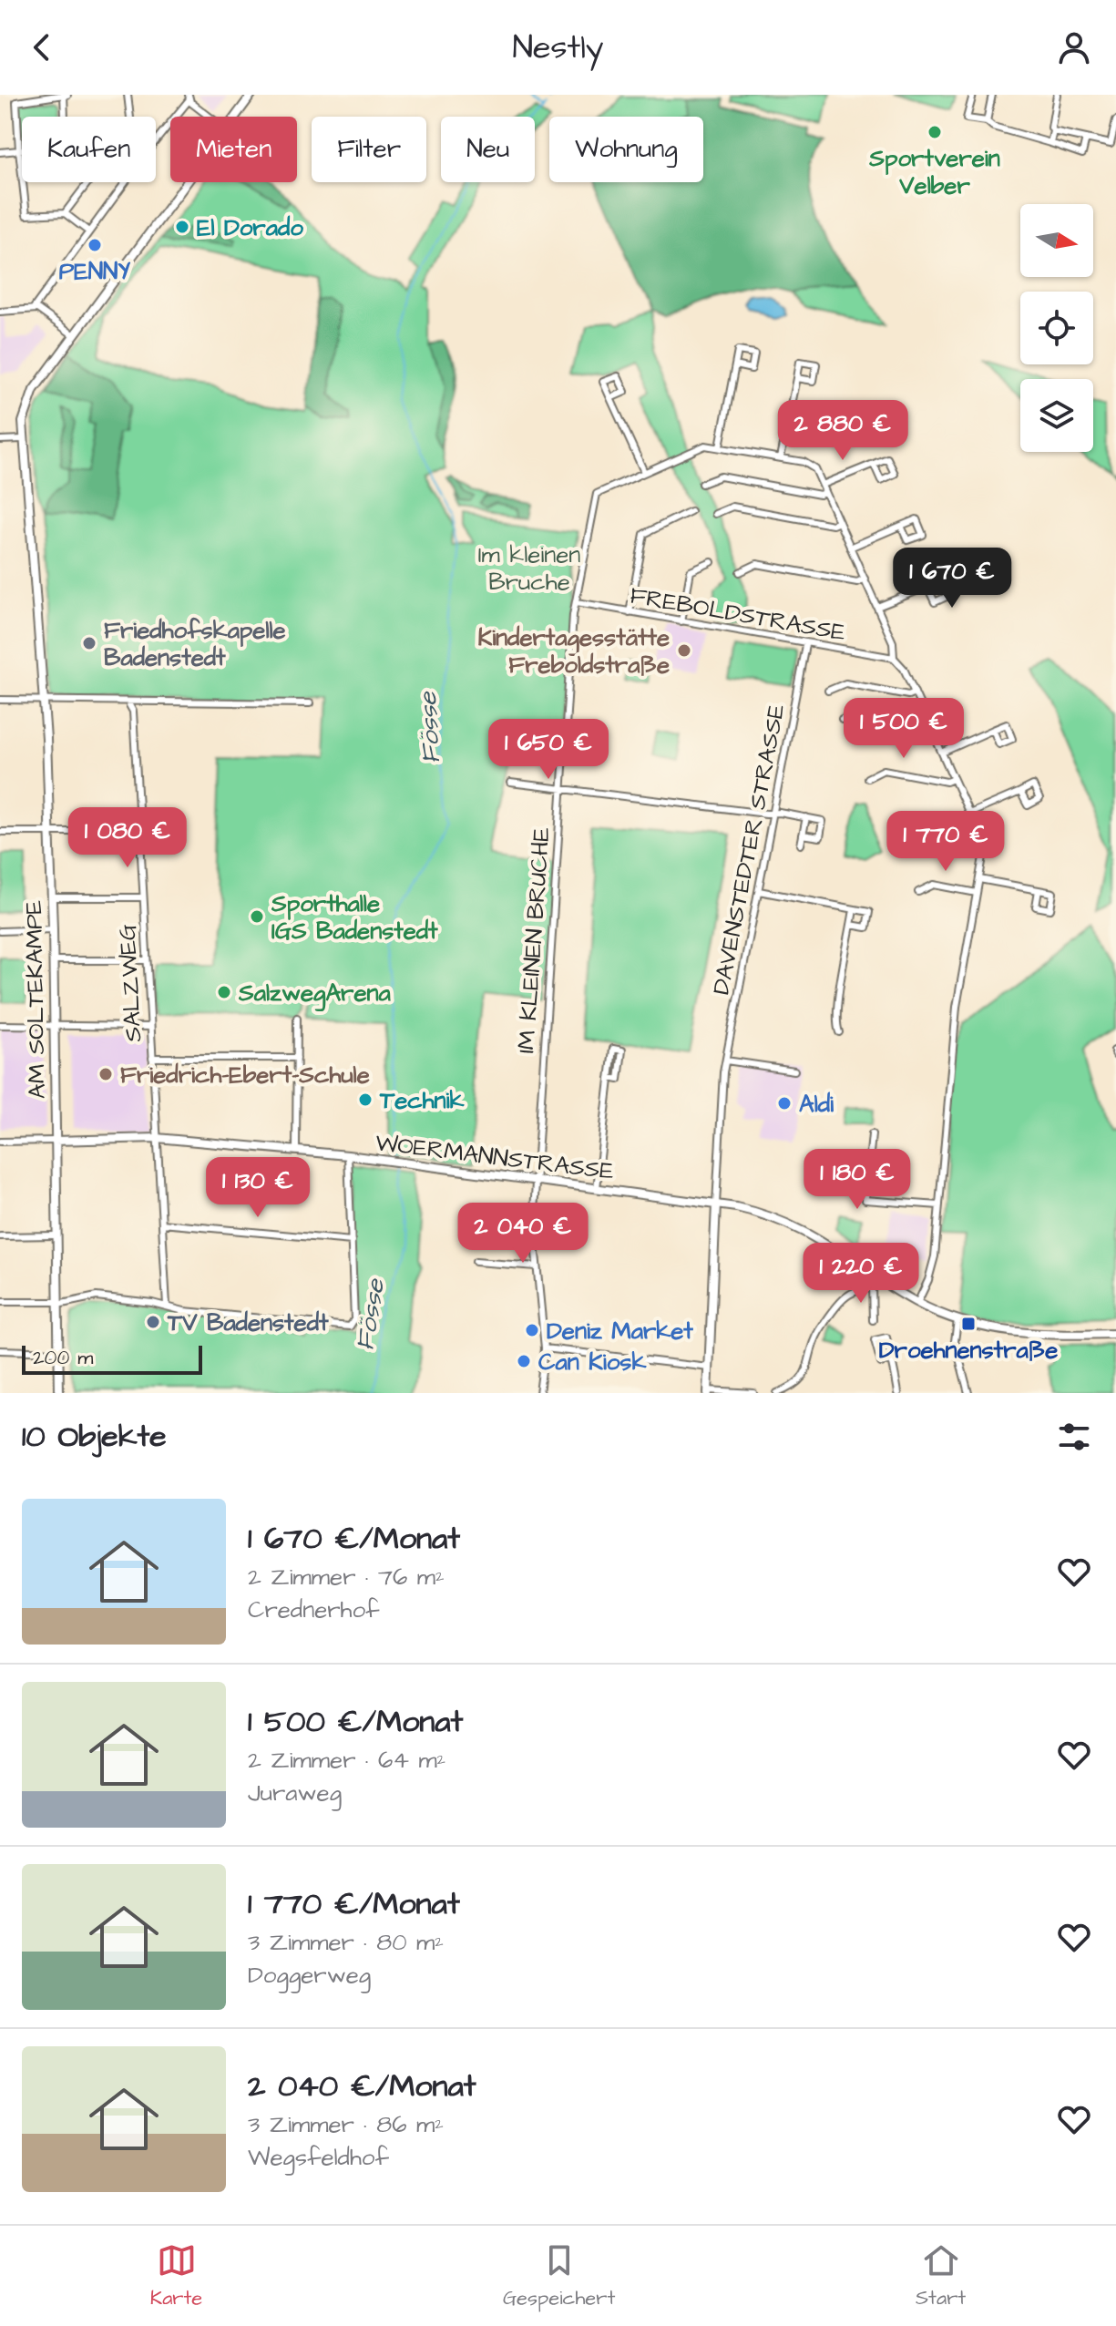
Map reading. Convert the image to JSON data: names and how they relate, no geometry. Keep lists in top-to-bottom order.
{
  "streets": {
    "street": [
      "FREBOLDSTRASSE",
      "DAVENSTEDTER STRASSE",
      "IM KLEINEN BRUCHE",
      "SALZWEG",
      "AM SOLTEKAMPE",
      "WOERMANNSTRASSE"
    ]
  },
  "crossings": [
    ["FREBOLDSTRASSE", "DAVENSTEDTER STRASSE"],
    ["FREBOLDSTRASSE", "IM KLEINEN BRUCHE"],
    ["DAVENSTEDTER STRASSE", "WOERMANNSTRASSE"],
    ["IM KLEINEN BRUCHE", "WOERMANNSTRASSE"],
    ["SALZWEG", "WOERMANNSTRASSE"],
    ["AM SOLTEKAMPE", "WOERMANNSTRASSE"]
  ],
  "water": ["Fösse"],
  "parks": ["Im kleinen Bruche"],
  "places": {
    "other": [
      "Sportverein Velber",
      "El Dorado",
      "PENNY",
      "Friedhofskapelle Badenstedt",
      "Kindertagesstätte Freboldstraße",
      "Sporthalle IGS Badenstedt",
      "SalzwegArena",
      "Friedrich-Ebert-Schule",
      "Technik",
      "Aldi",
      "TV Badenstedt",
      "Deniz Market",
      "Can Kiosk"
    ],
    "transit": ["Droehnenstraße"]
  },
  "scale_bar": "200 m",
  "north": "right",
  "page": {
    "header": "Nestly",
    "chip": [
      "Kaufen",
      "Mieten",
      "Filter",
      "Neu",
      "Wohnung"
    ],
    "price": [
      "2 880 €",
      "1 670 €",
      "1 500 €",
      "1 650 €",
      "1 080 €",
      "1 770 €",
      "1 180 €",
      "1 130 €",
      "2 040 €",
      "1 220 €"
    ],
    "scale": "200 m",
    "heading": "10 Objekte",
    "list": [
      {
        "name": "1 670 €/Monat",
        "note": "2 Zimmer · 76 m² · Crednerhof"
      },
      {
        "name": "1 500 €/Monat",
        "note": "2 Zimmer · 64 m² · Juraweg"
      },
      {
        "name": "1 770 €/Monat",
        "note": "3 Zimmer · 80 m² · Doggerweg"
      },
      {
        "name": "2 040 €/Monat",
        "note": "3 Zimmer · 86 m² · Wegsfeldhof"
      }
    ],
    "tabs": ["Karte", "Gespeichert", "Start"]
  }
}
